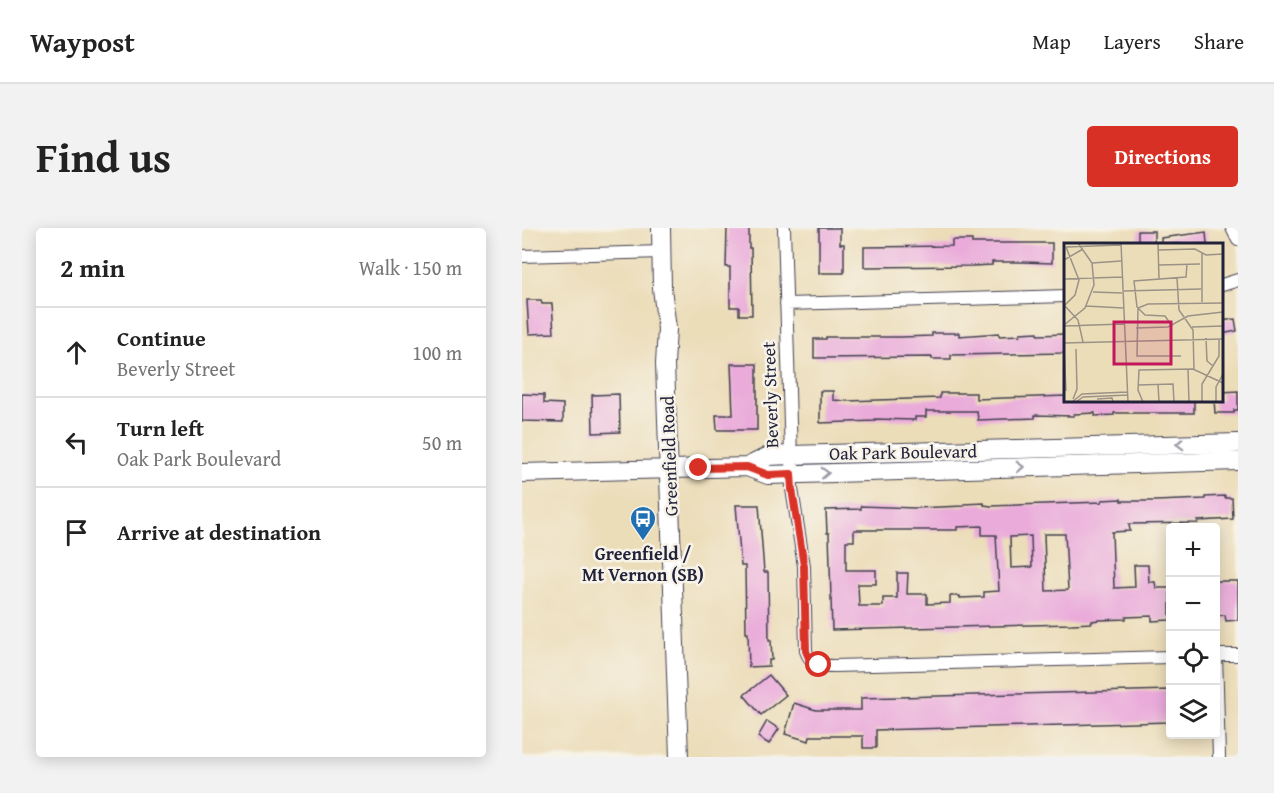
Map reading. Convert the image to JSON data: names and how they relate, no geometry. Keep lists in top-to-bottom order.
{
  "streets": {
    "street": ["Beverly Street", "Oak Park Boulevard", "Greenfield Road"]
  },
  "crossings": [
    ["Beverly Street", "Oak Park Boulevard"],
    ["Oak Park Boulevard", "Greenfield Road"]
  ],
  "places": {
    "bus stop": ["Greenfield / Mt Vernon (SB)"]
  },
  "page": {
    "header": "Waypost",
    "nav": ["Map", "Layers", "Share"],
    "title": "Find us",
    "buttons": "Directions",
    "heading": ["2 min", "Walk · 150 m"],
    "list": [
      ["Continue", "Beverly Street", "100 m"],
      ["Turn left", "Oak Park Boulevard", "50 m"],
      "Arrive at destination"
    ],
    "map_buttons": ["+", "−"]
  }
}
